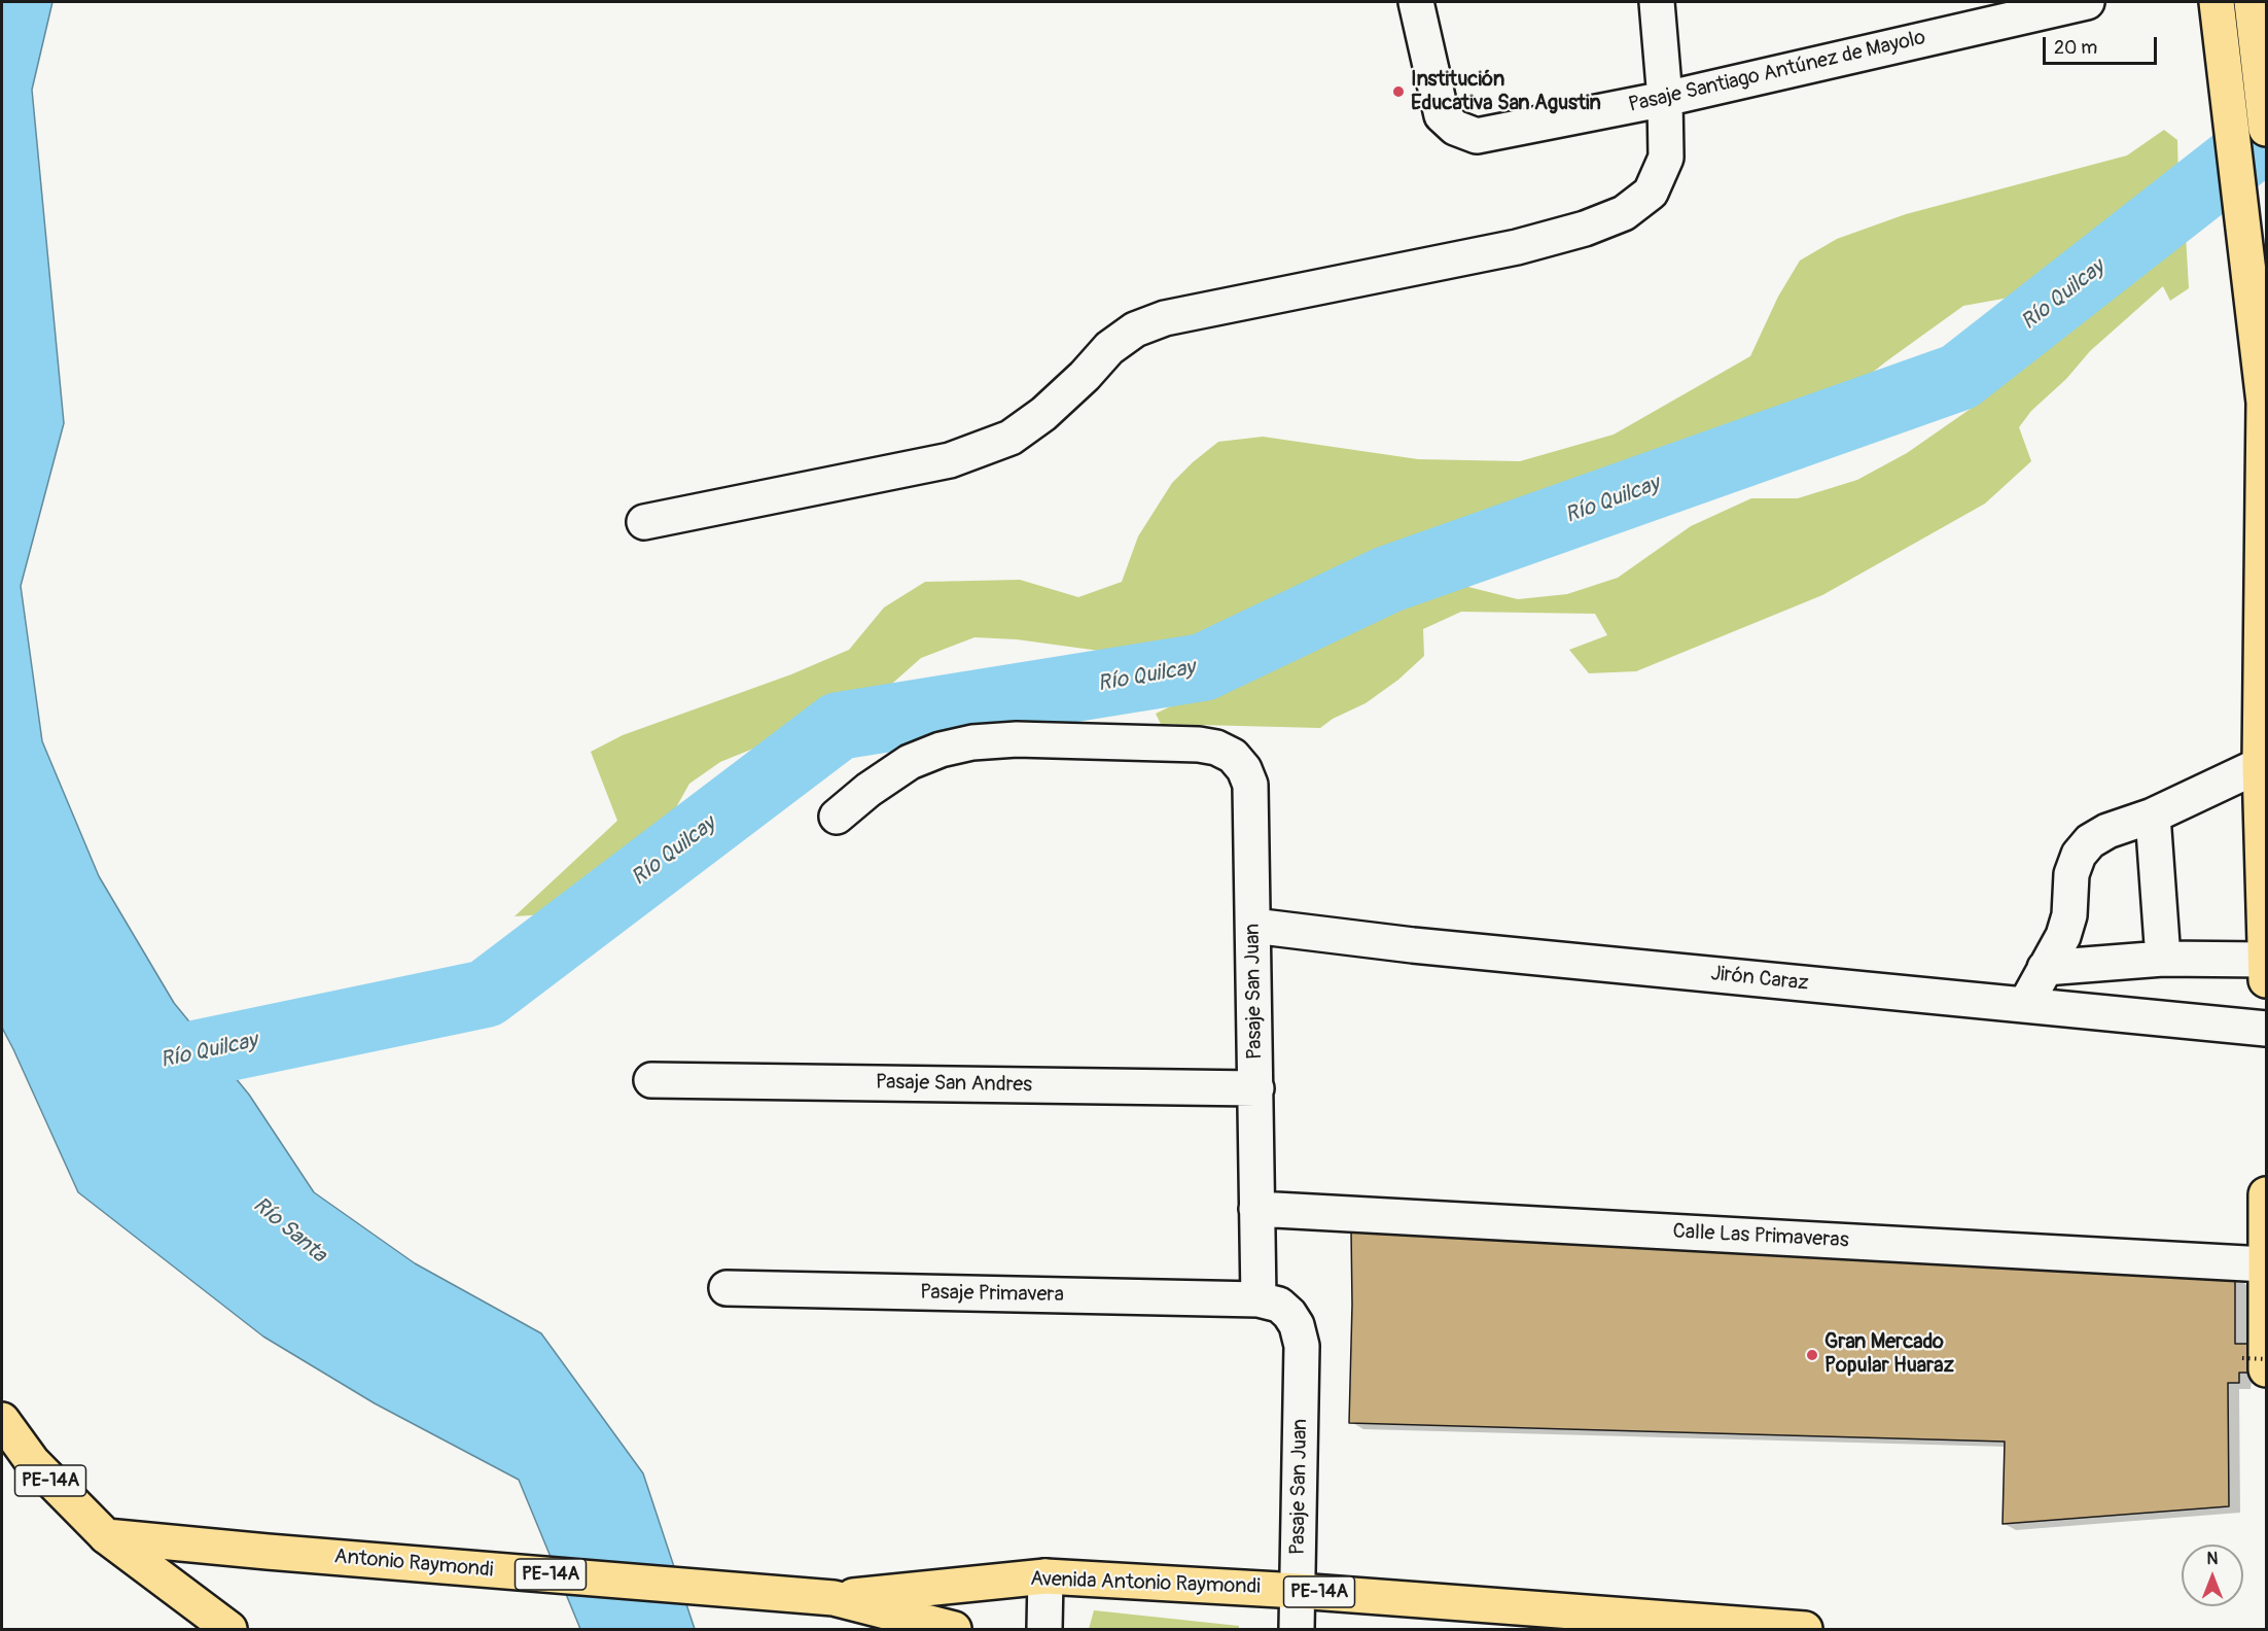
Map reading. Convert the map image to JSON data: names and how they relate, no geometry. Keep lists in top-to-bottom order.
{
  "streets": {
    "main road": ["PE-14A", "Antonio Raymondi", "Avenida Antonio Raymondi"],
    "street": [
      "Pasaje Santiago Antúnez de Mayolo",
      "Jirón Caraz",
      "Pasaje San Juan",
      "Pasaje San Andres",
      "Calle Las Primaveras",
      "Pasaje Primavera"
    ]
  },
  "crossings": [
    ["Jirón Caraz", "Pasaje San Juan"],
    ["Pasaje San Juan", "Pasaje San Andres"],
    ["Pasaje San Juan", "Calle Las Primaveras"],
    ["Pasaje San Juan", "Pasaje Primavera"],
    ["Pasaje San Juan", "Avenida Antonio Raymondi"],
    ["PE-14A", "Antonio Raymondi"],
    ["PE-14A", "Avenida Antonio Raymondi"],
    ["Antonio Raymondi", "Avenida Antonio Raymondi"]
  ],
  "water": ["Río Quilcay", "Río Santa"],
  "places": ["Institución Educativa San Agustin", "Gran Mercado Popular Huaraz"],
  "scale_bar": "20 m",
  "north": "top"
}
